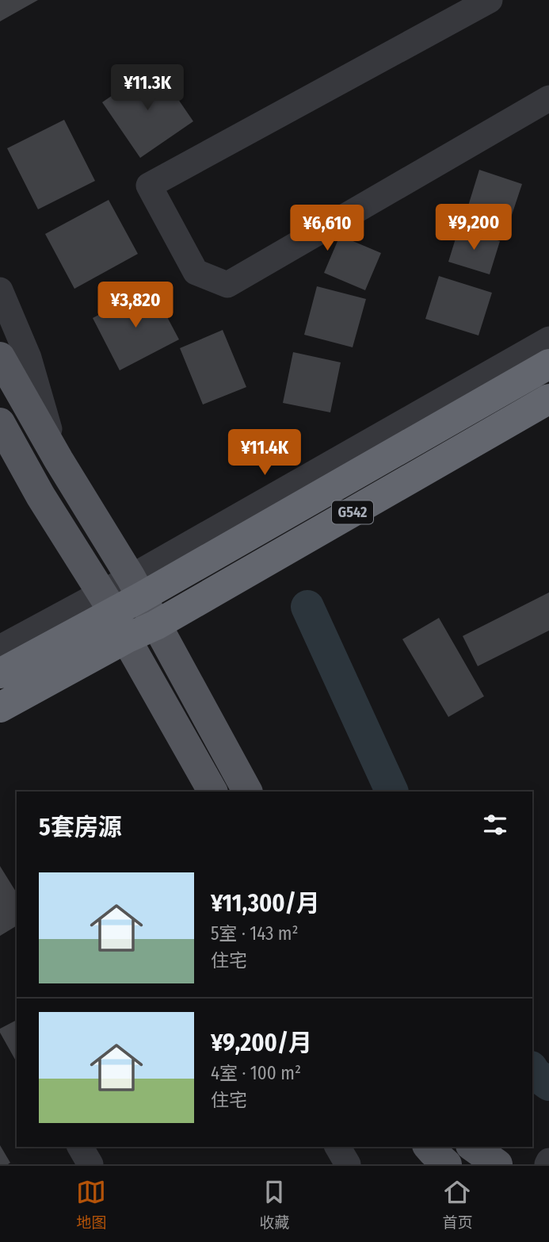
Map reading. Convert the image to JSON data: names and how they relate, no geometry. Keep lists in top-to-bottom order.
{
  "streets": {
    "highway": ["G542"]
  },
  "page": {
    "price": [
      "¥11.3K",
      "¥9,200",
      "¥6,610",
      "¥3,820",
      "¥11.4K"
    ],
    "heading": "5套房源",
    "list": [
      {
        "name": "¥11,300/月",
        "note": "5室 · 143 m² · 住宅"
      },
      {
        "name": "¥9,200/月",
        "note": "4室 · 100 m² · 住宅"
      }
    ],
    "tabs": ["地图", "收藏", "首页"]
  }
}
